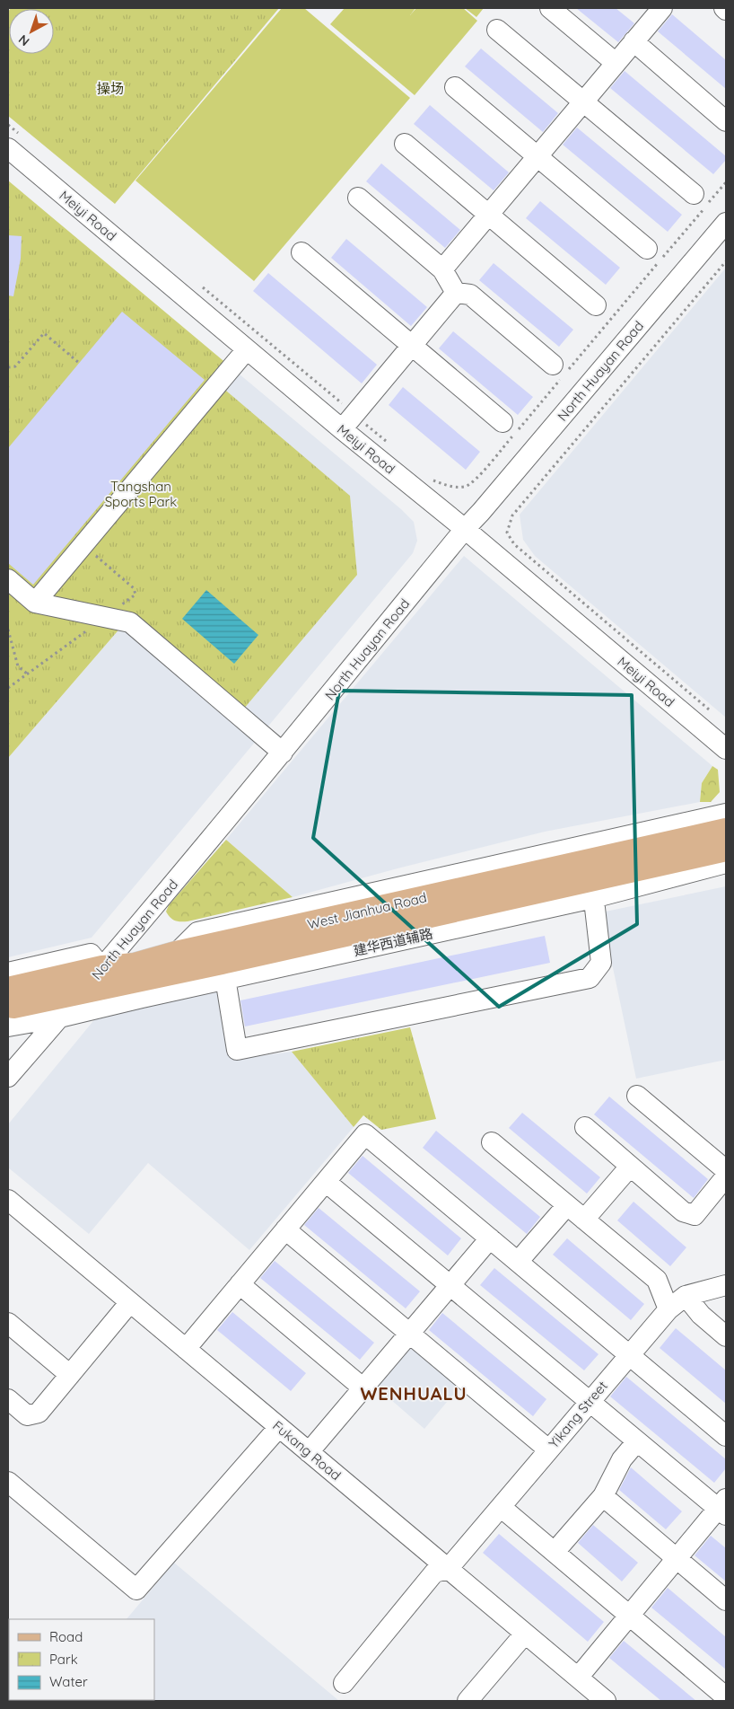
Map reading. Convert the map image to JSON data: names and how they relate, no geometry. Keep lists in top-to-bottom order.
{
  "streets": {
    "main road": ["West Jianhua Road"],
    "street": [
      "Meiyi Road",
      "North Huayan Road",
      "Yikang Street",
      "Fukang Road"
    ]
  },
  "crossings": [
    ["Meiyi Road", "North Huayan Road"],
    ["North Huayan Road", "West Jianhua Road"],
    ["Yikang Street", "Fukang Road"]
  ],
  "districts": ["WENHUALU"],
  "parks": ["操场", "Tangshan Sports Park"],
  "legend": ["Road", "Park", "Water"],
  "north": "bottom left"
}
